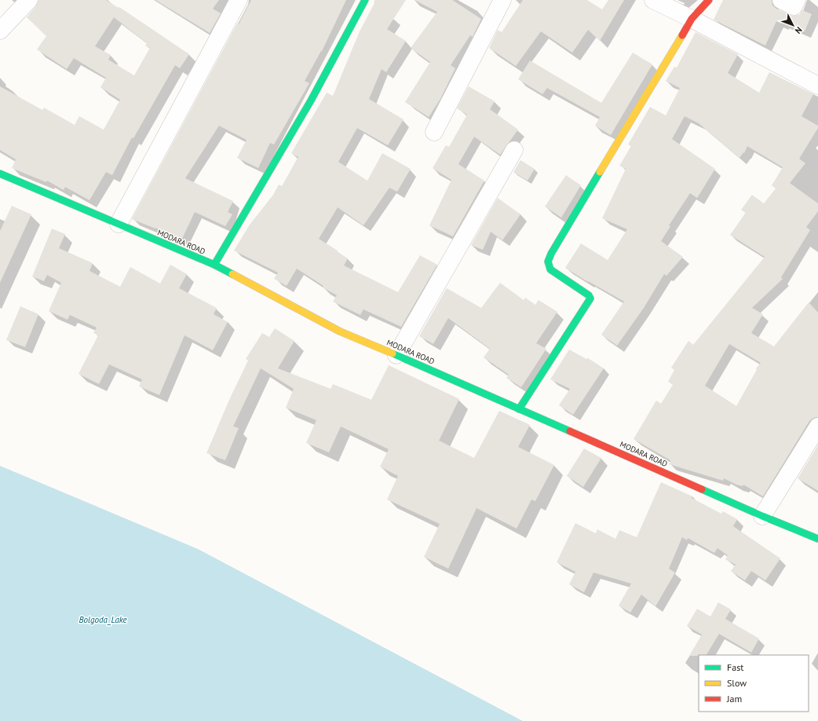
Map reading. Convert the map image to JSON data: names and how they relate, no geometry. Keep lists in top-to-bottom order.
{
  "streets": {
    "main road": ["MODARA ROAD"]
  },
  "water": ["Bolgoda_Lake"],
  "legend": ["Fast", "Slow", "Jam"],
  "north": "bottom right"
}
